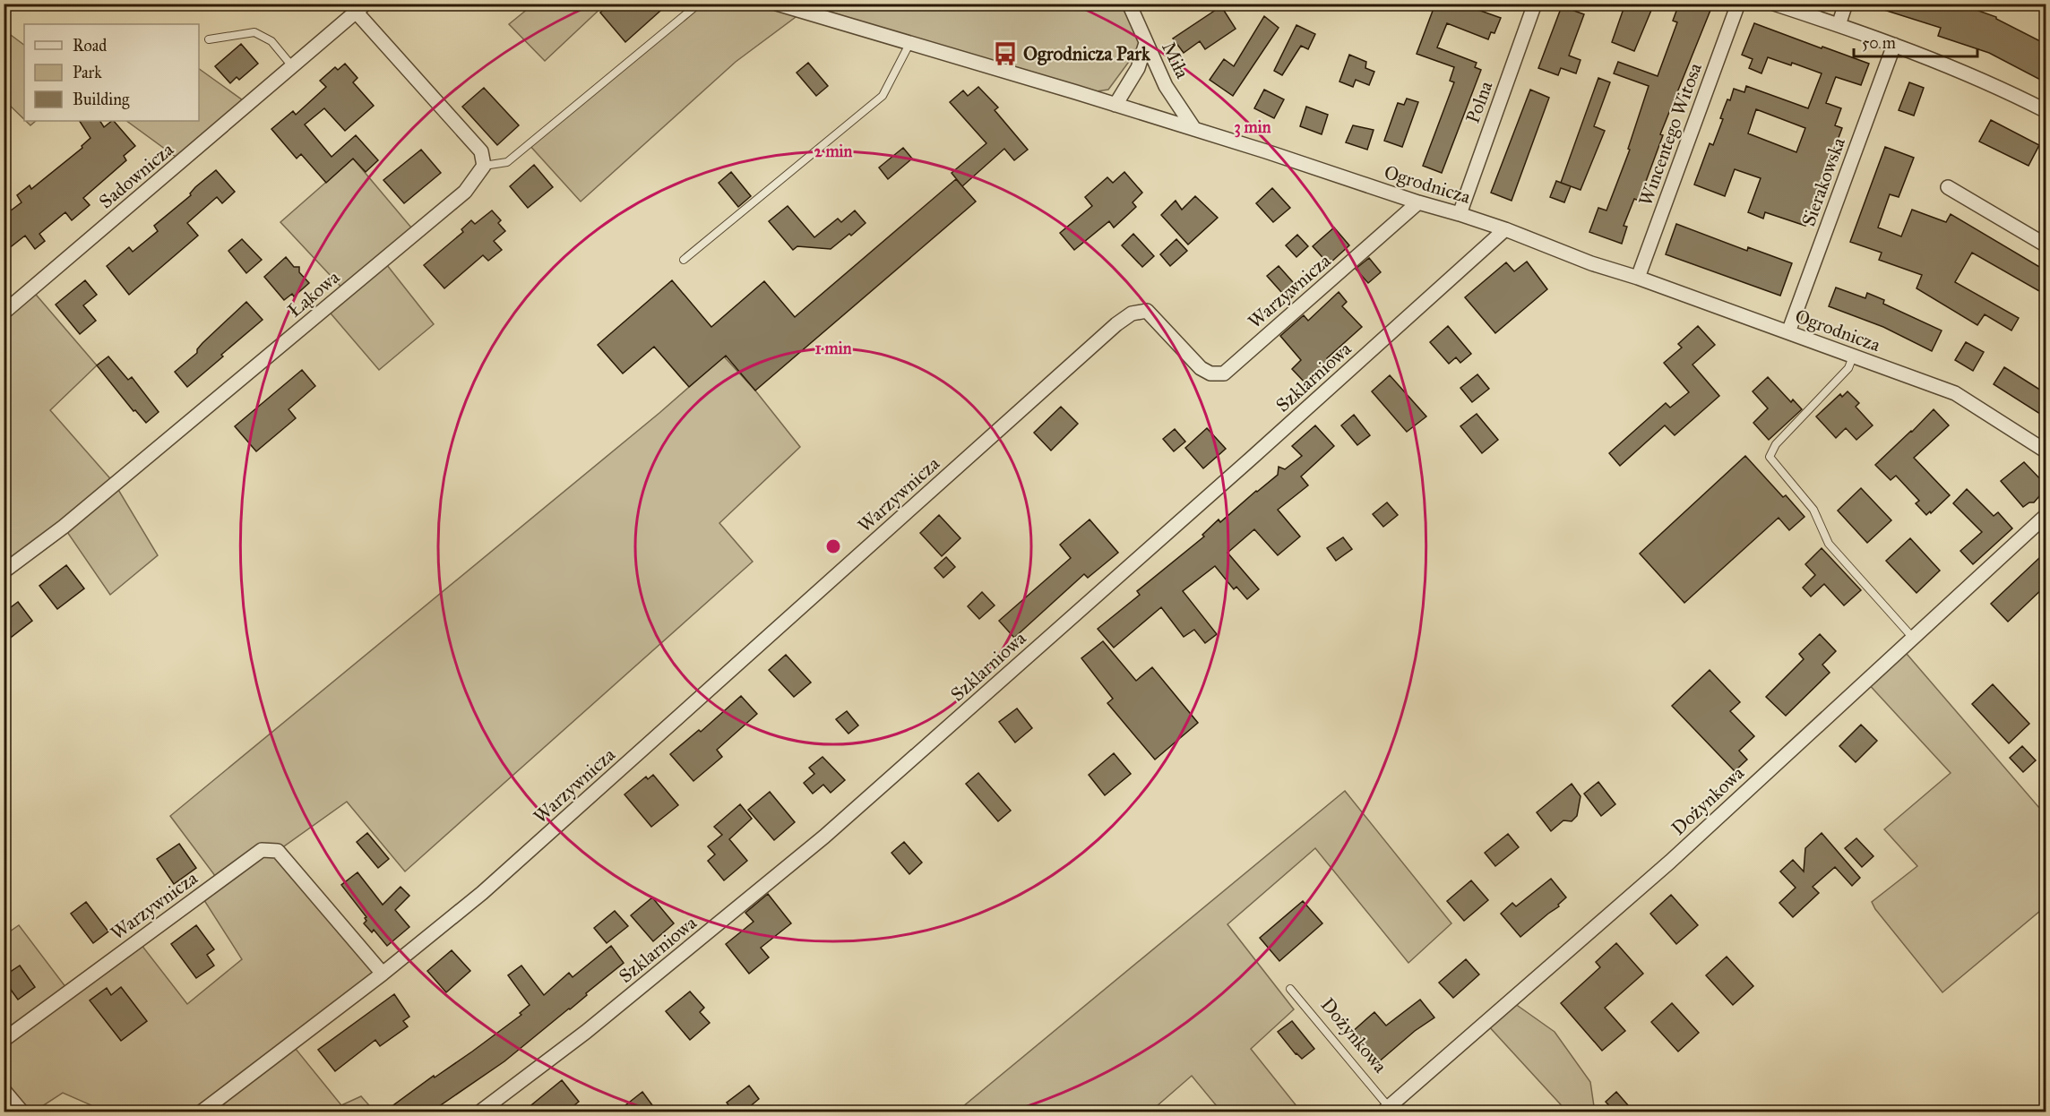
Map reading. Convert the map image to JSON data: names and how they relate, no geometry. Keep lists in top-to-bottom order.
{
  "streets": {
    "street": [
      "Miła",
      "Polna",
      "Wincentego Witosa",
      "Sadownicza",
      "Sierakowska",
      "Ogrodnicza",
      "Warzywnicza",
      "Łąkowa",
      "Szklarniowa",
      "Dożynkowa"
    ]
  },
  "crossings": [
    ["Miła", "Ogrodnicza"],
    ["Polna", "Ogrodnicza"],
    ["Wincentego Witosa", "Ogrodnicza"],
    ["Sierakowska", "Ogrodnicza"],
    ["Ogrodnicza", "Warzywnicza"],
    ["Ogrodnicza", "Szklarniowa"]
  ],
  "places": {
    "bus stop": ["Ogrodnicza Park"]
  },
  "legend": ["Road", "Park", "Building"],
  "scale_bar": "50 m",
  "rings": ["3 min", "2 min", "1 min"]
}
